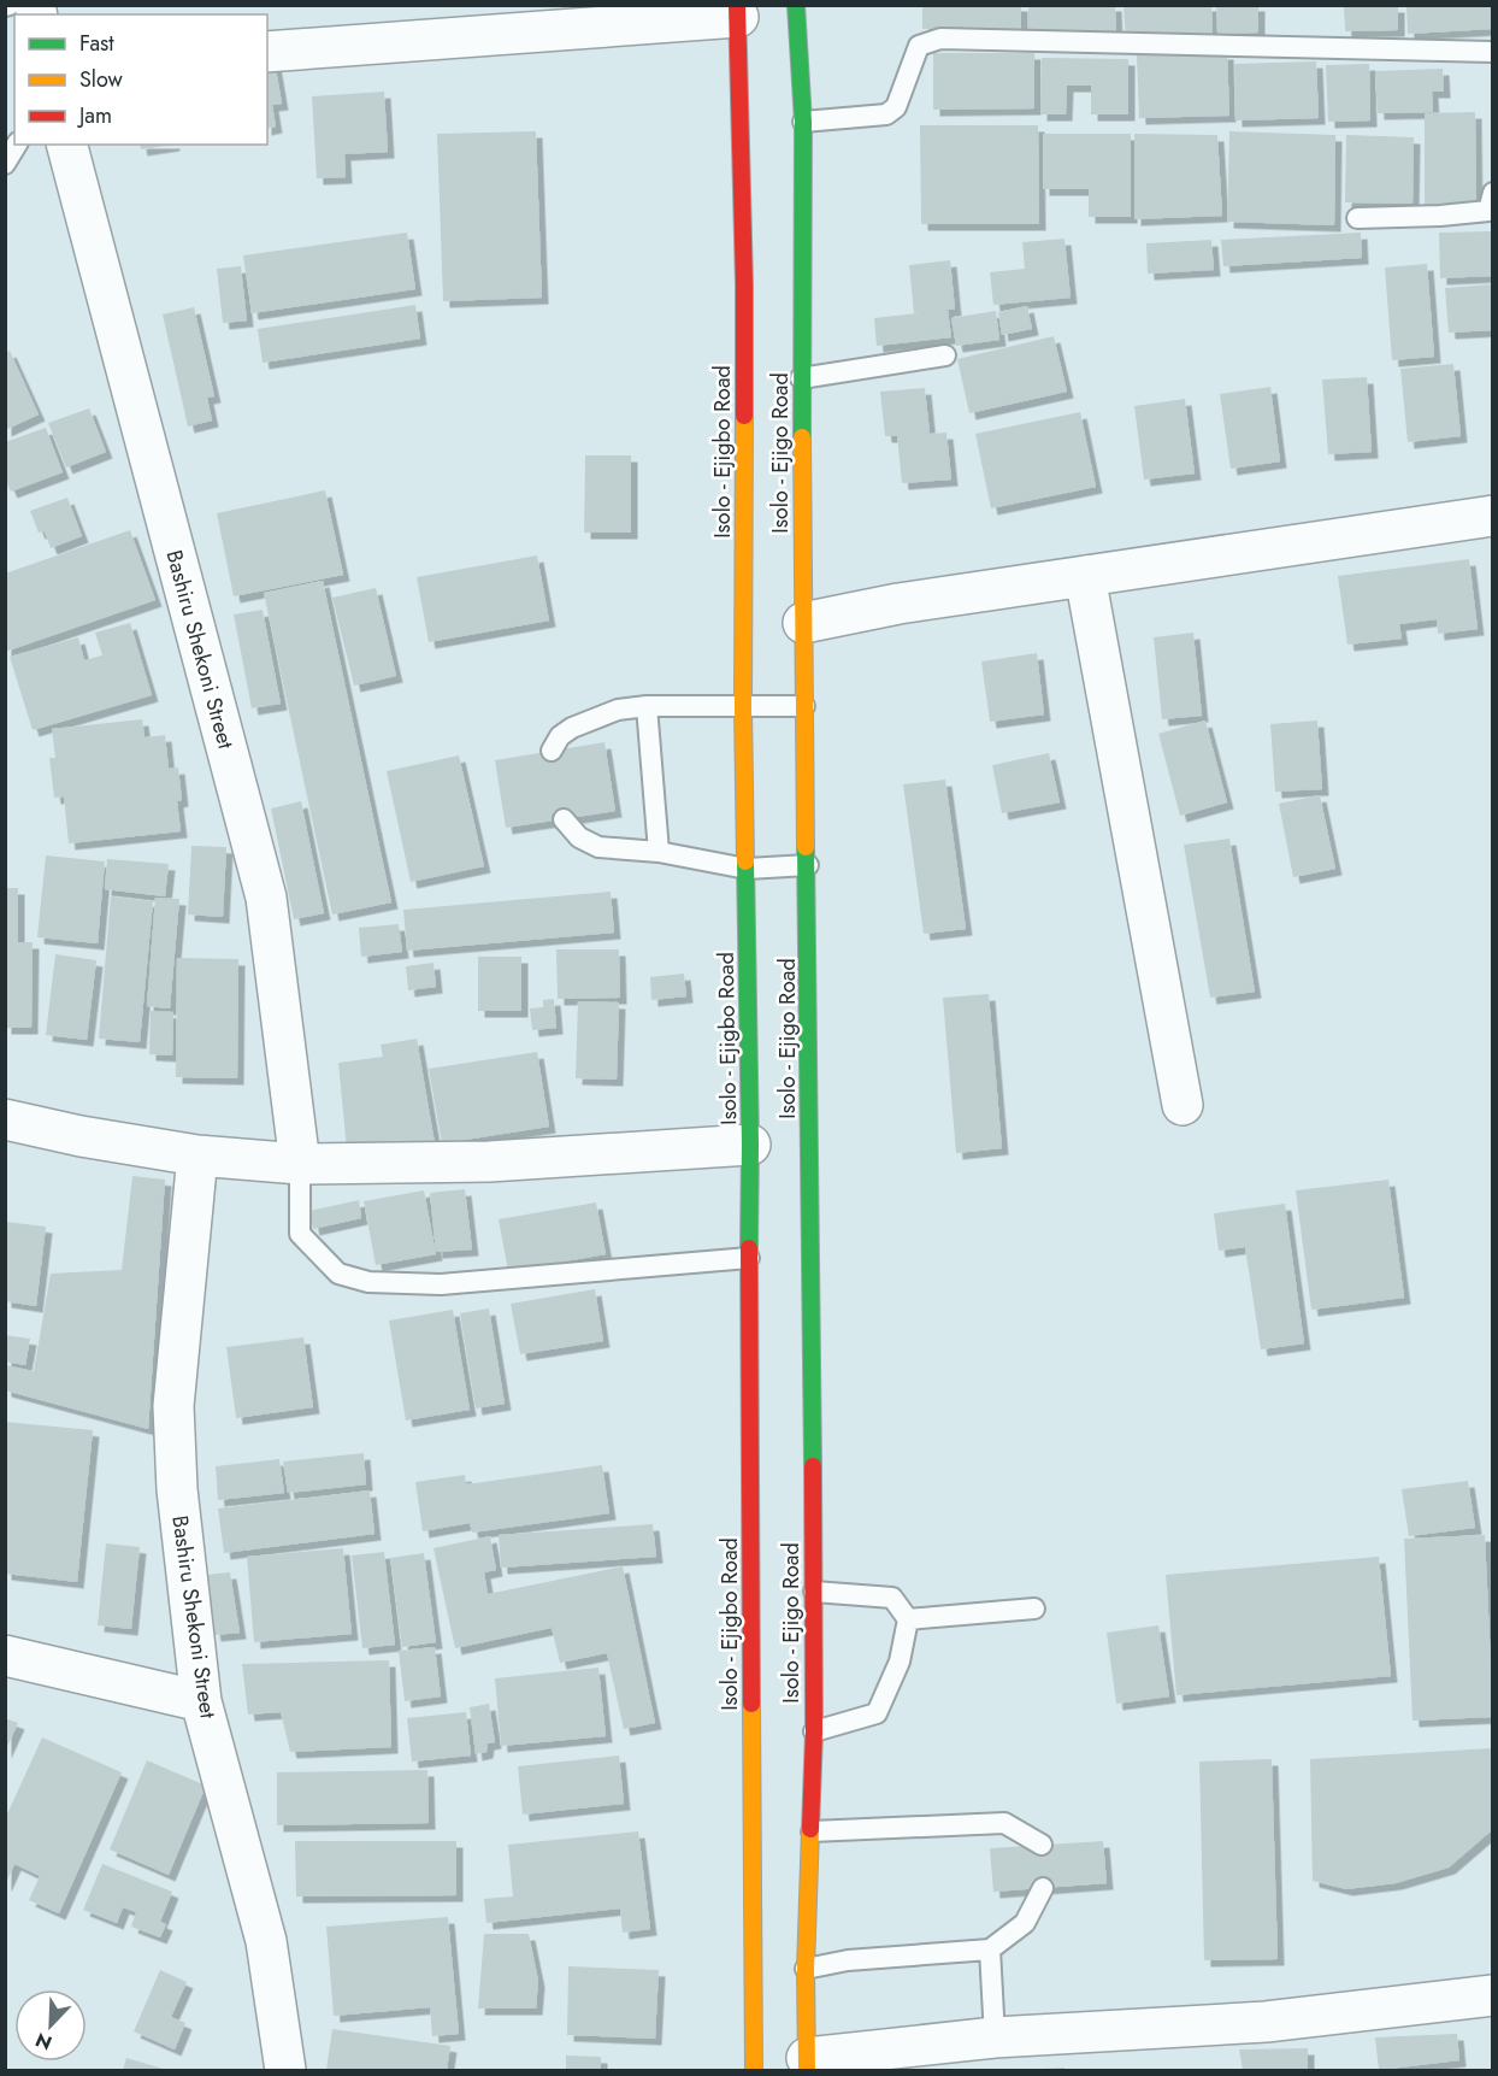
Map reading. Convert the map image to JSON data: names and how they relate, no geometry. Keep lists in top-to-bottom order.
{
  "streets": {
    "main road": ["Isolo - Ejigbo Road", "Isolo - Ejigo Road"],
    "street": ["Bashiru Shekoni Street"]
  },
  "legend": ["Fast", "Slow", "Jam"],
  "north": "bottom left"
}
